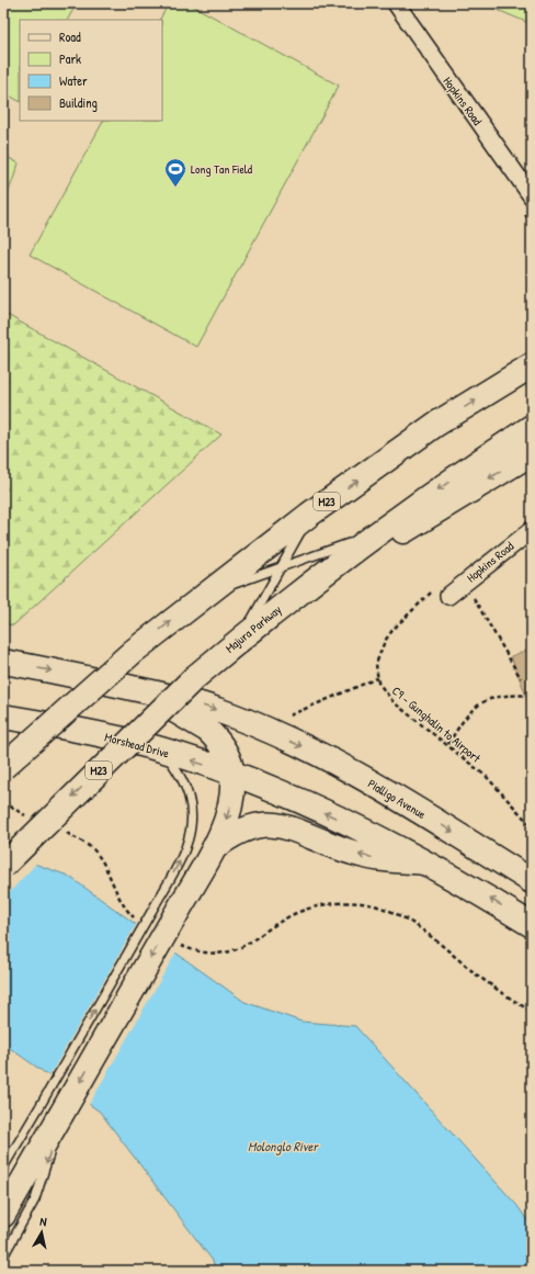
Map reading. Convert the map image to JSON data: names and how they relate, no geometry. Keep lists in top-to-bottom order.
{
  "streets": {
    "main road": [
      "M23",
      "Majura Parkway",
      "Morshead Drive",
      "Pialligo Avenue"
    ],
    "street": ["Hopkins Road"],
    "path": ["C9 - Gunghalin to Airport"]
  },
  "water": ["Molonglo River"],
  "places": {
    "sports": ["Long Tan Field"]
  },
  "legend": [
    "Road",
    "Park",
    "Water",
    "Building"
  ],
  "north": "top"
}
